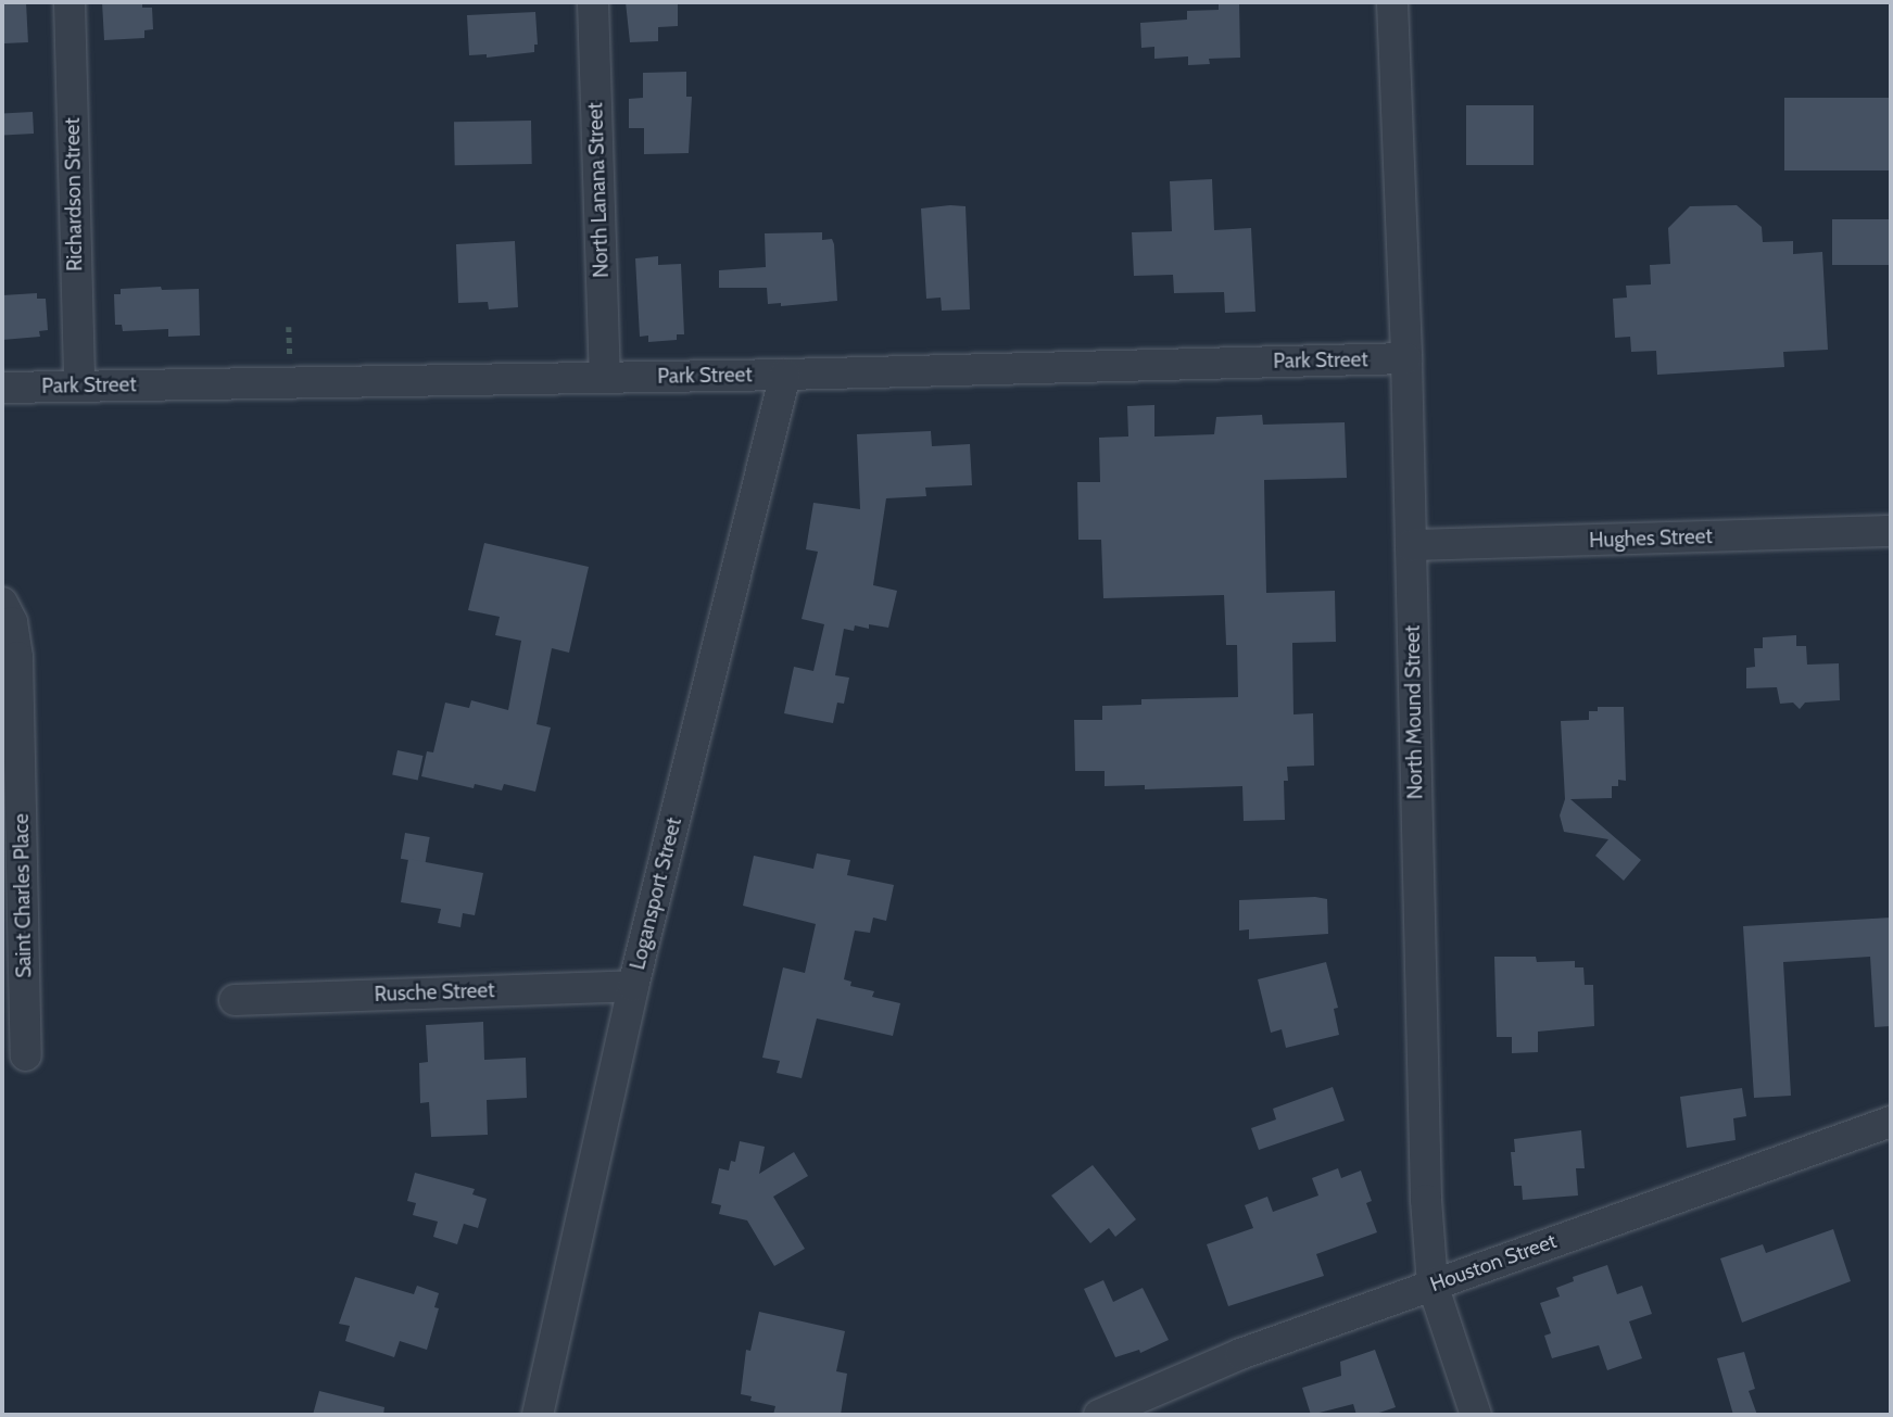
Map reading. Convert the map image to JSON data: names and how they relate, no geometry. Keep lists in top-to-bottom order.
{
  "streets": {
    "street": [
      "North Lanana Street",
      "Richardson Street",
      "Park Street",
      "Hughes Street",
      "North Mound Street",
      "Logansport Street",
      "Saint Charles Place",
      "Rusche Street",
      "Houston Street"
    ]
  },
  "crossings": [
    ["North Lanana Street", "Park Street"],
    ["Richardson Street", "Park Street"],
    ["Park Street", "North Mound Street"],
    ["Park Street", "Logansport Street"],
    ["Hughes Street", "North Mound Street"],
    ["North Mound Street", "Houston Street"],
    ["Logansport Street", "Rusche Street"]
  ]
}
